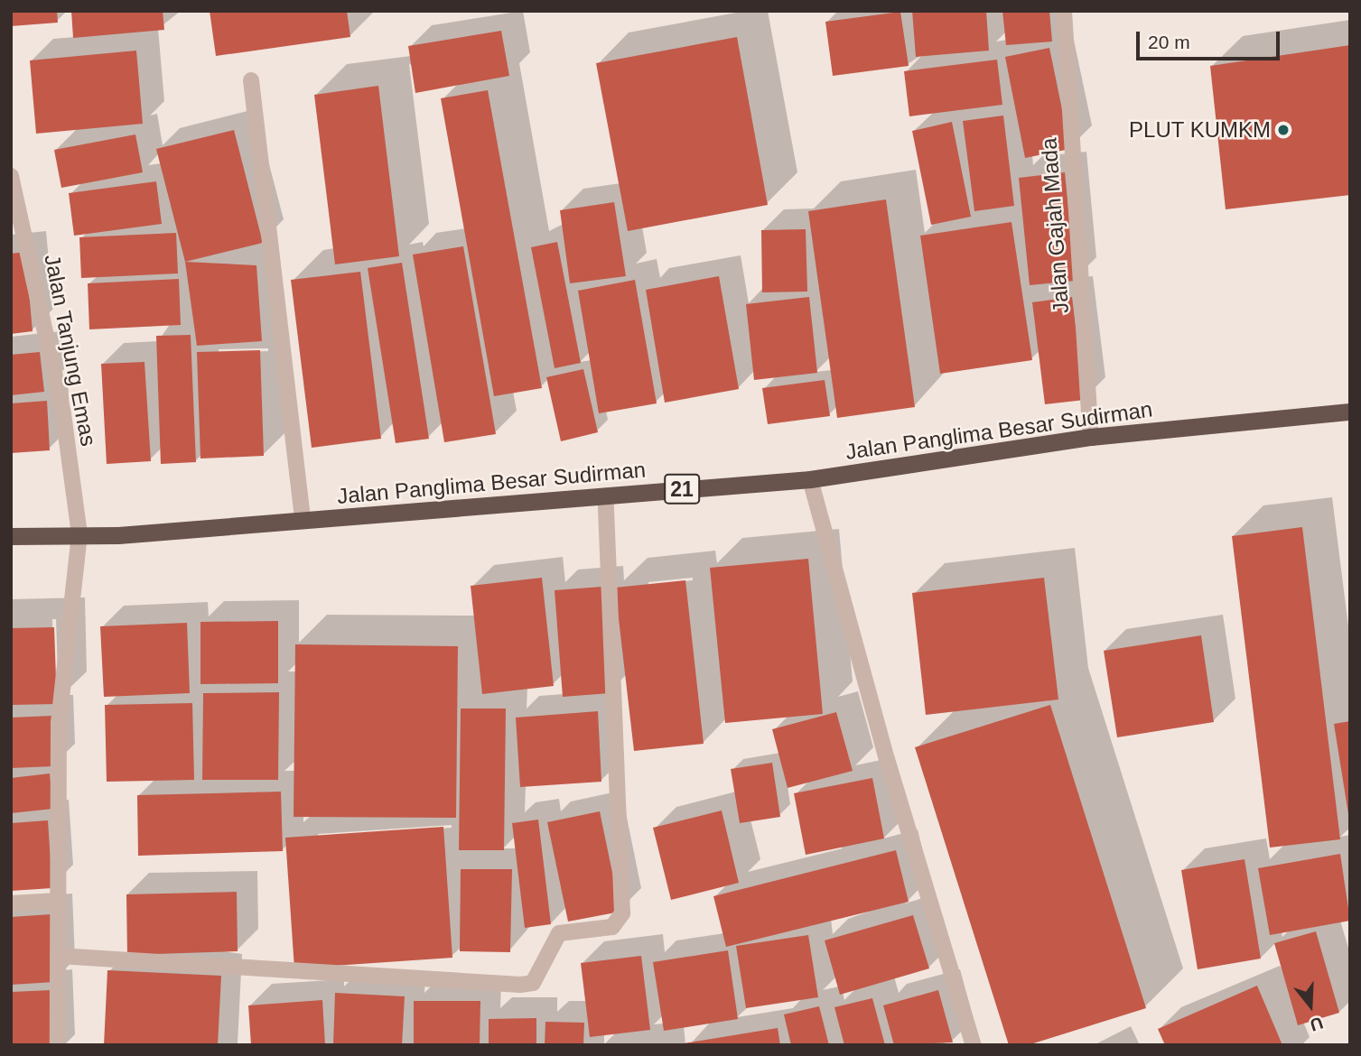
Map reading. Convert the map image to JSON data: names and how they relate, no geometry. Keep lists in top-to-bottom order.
{
  "streets": {
    "highway": ["Jalan Panglima Besar Sudirman", "21"],
    "street": ["Jalan Gajah Mada", "Jalan Tanjung Emas"]
  },
  "crossings": [
    ["Jalan Gajah Mada", "Jalan Panglima Besar Sudirman"],
    ["Jalan Tanjung Emas", "Jalan Panglima Besar Sudirman"]
  ],
  "places": ["PLUT KUMKM"],
  "scale_bar": "20 m",
  "north": "bottom"
}
